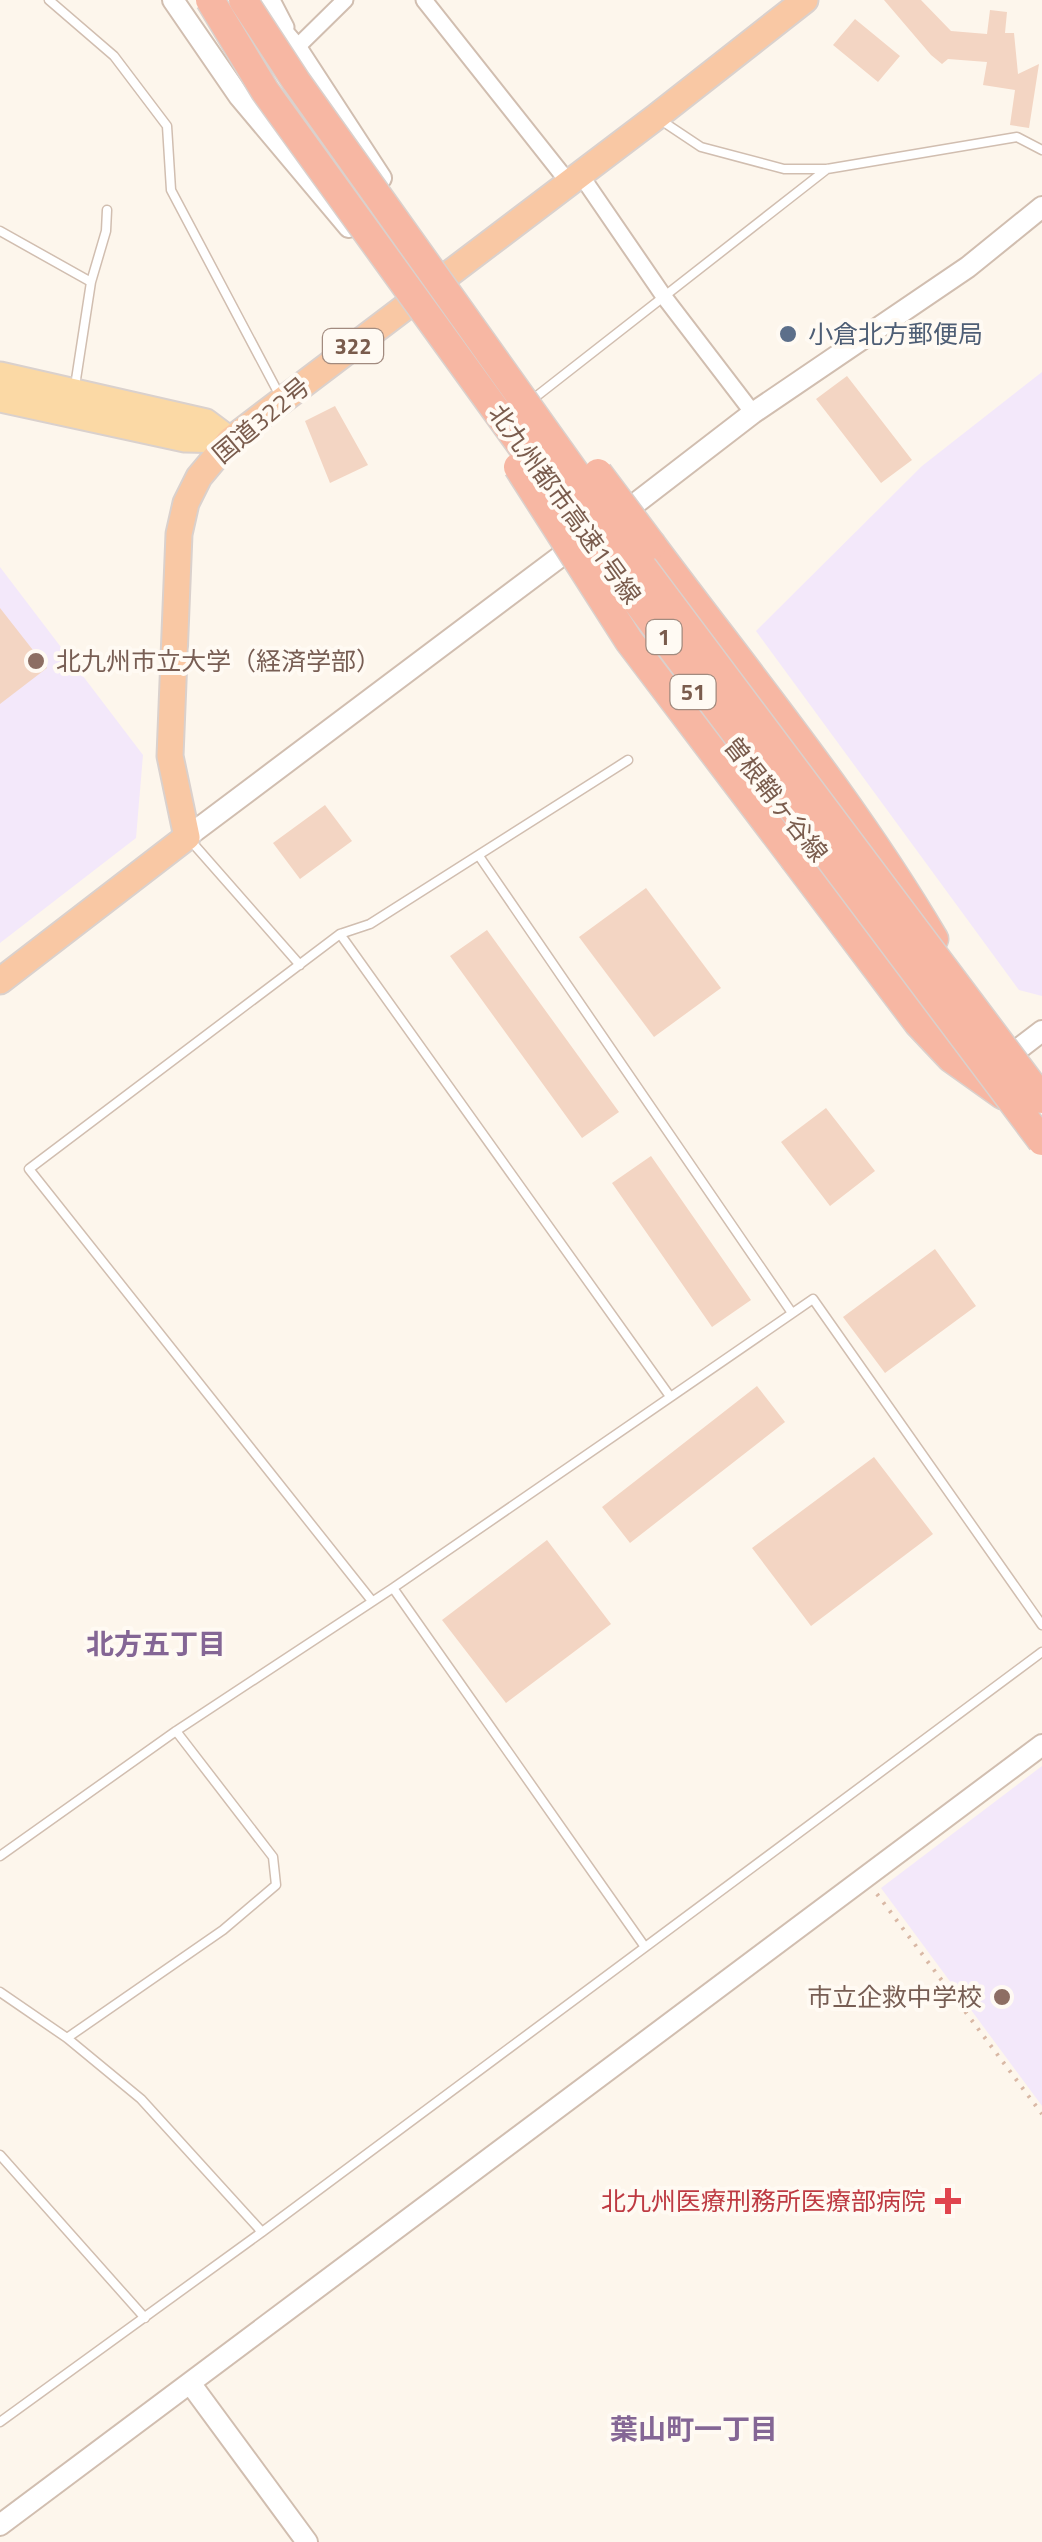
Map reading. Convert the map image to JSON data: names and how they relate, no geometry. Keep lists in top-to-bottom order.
{
  "streets": {
    "highway": [
      "322",
      "国道322号",
      "北九州都市高速1号線",
      "1"
    ],
    "main road": ["51", "曽根鞘ヶ谷線"]
  },
  "crossings": [
    ["国道322号", "北九州都市高速1号線"],
    ["国道322号", "曽根鞘ヶ谷線"],
    ["北九州都市高速1号線", "曽根鞘ヶ谷線"]
  ],
  "districts": ["北方五丁目", "葉山町一丁目"],
  "places": {
    "other": ["小倉北方郵便局", "北九州市立大学（経済学部）", "市立企救中学校"],
    "health": ["北九州医療刑務所医療部病院"]
  }
}
